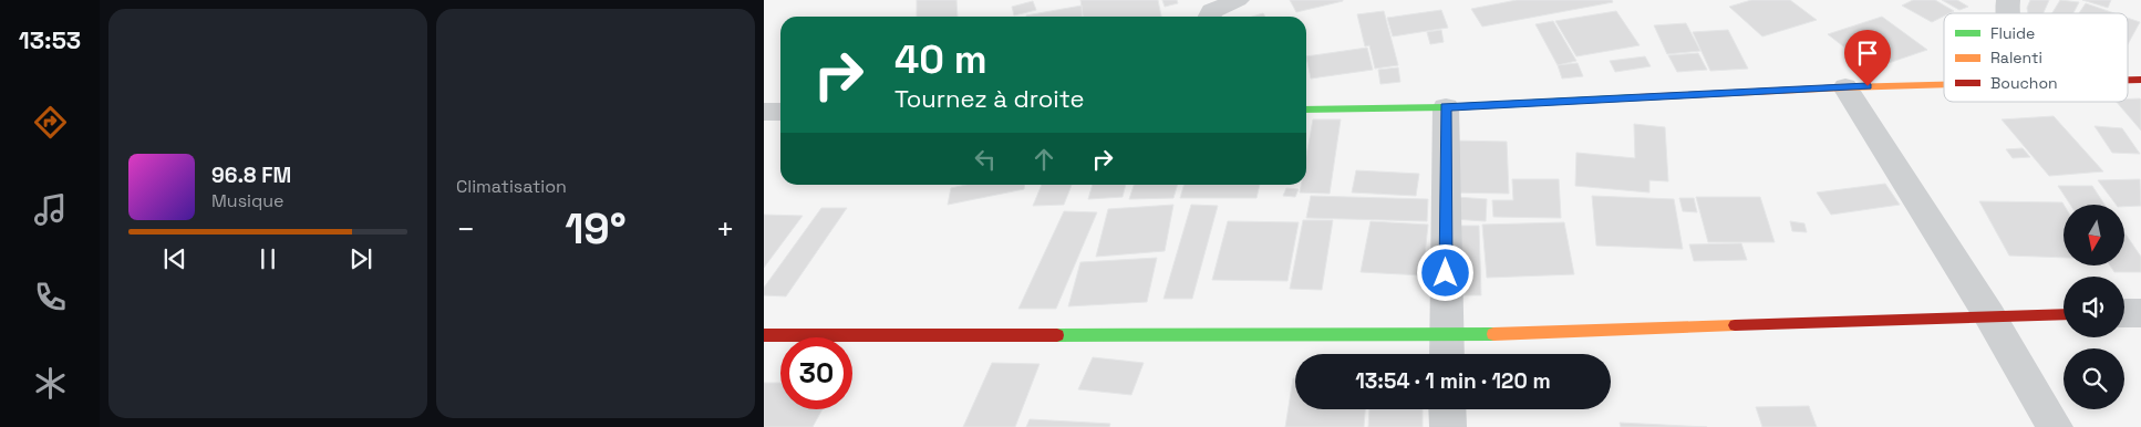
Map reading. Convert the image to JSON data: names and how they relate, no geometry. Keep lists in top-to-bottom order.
{
  "legend": ["Fluide", "Ralenti", "Bouchon"],
  "north": "bottom",
  "page": {
    "tabs": "13:53",
    "tile": "Climatisation",
    "turn": ["40 m", "Tournez à droite"],
    "song": ["96.8 FM", "Musique"],
    "heat": ["−", "19°", "+"],
    "limit": "30",
    "trip": "13:54 · 1 min · 120 m"
  }
}
